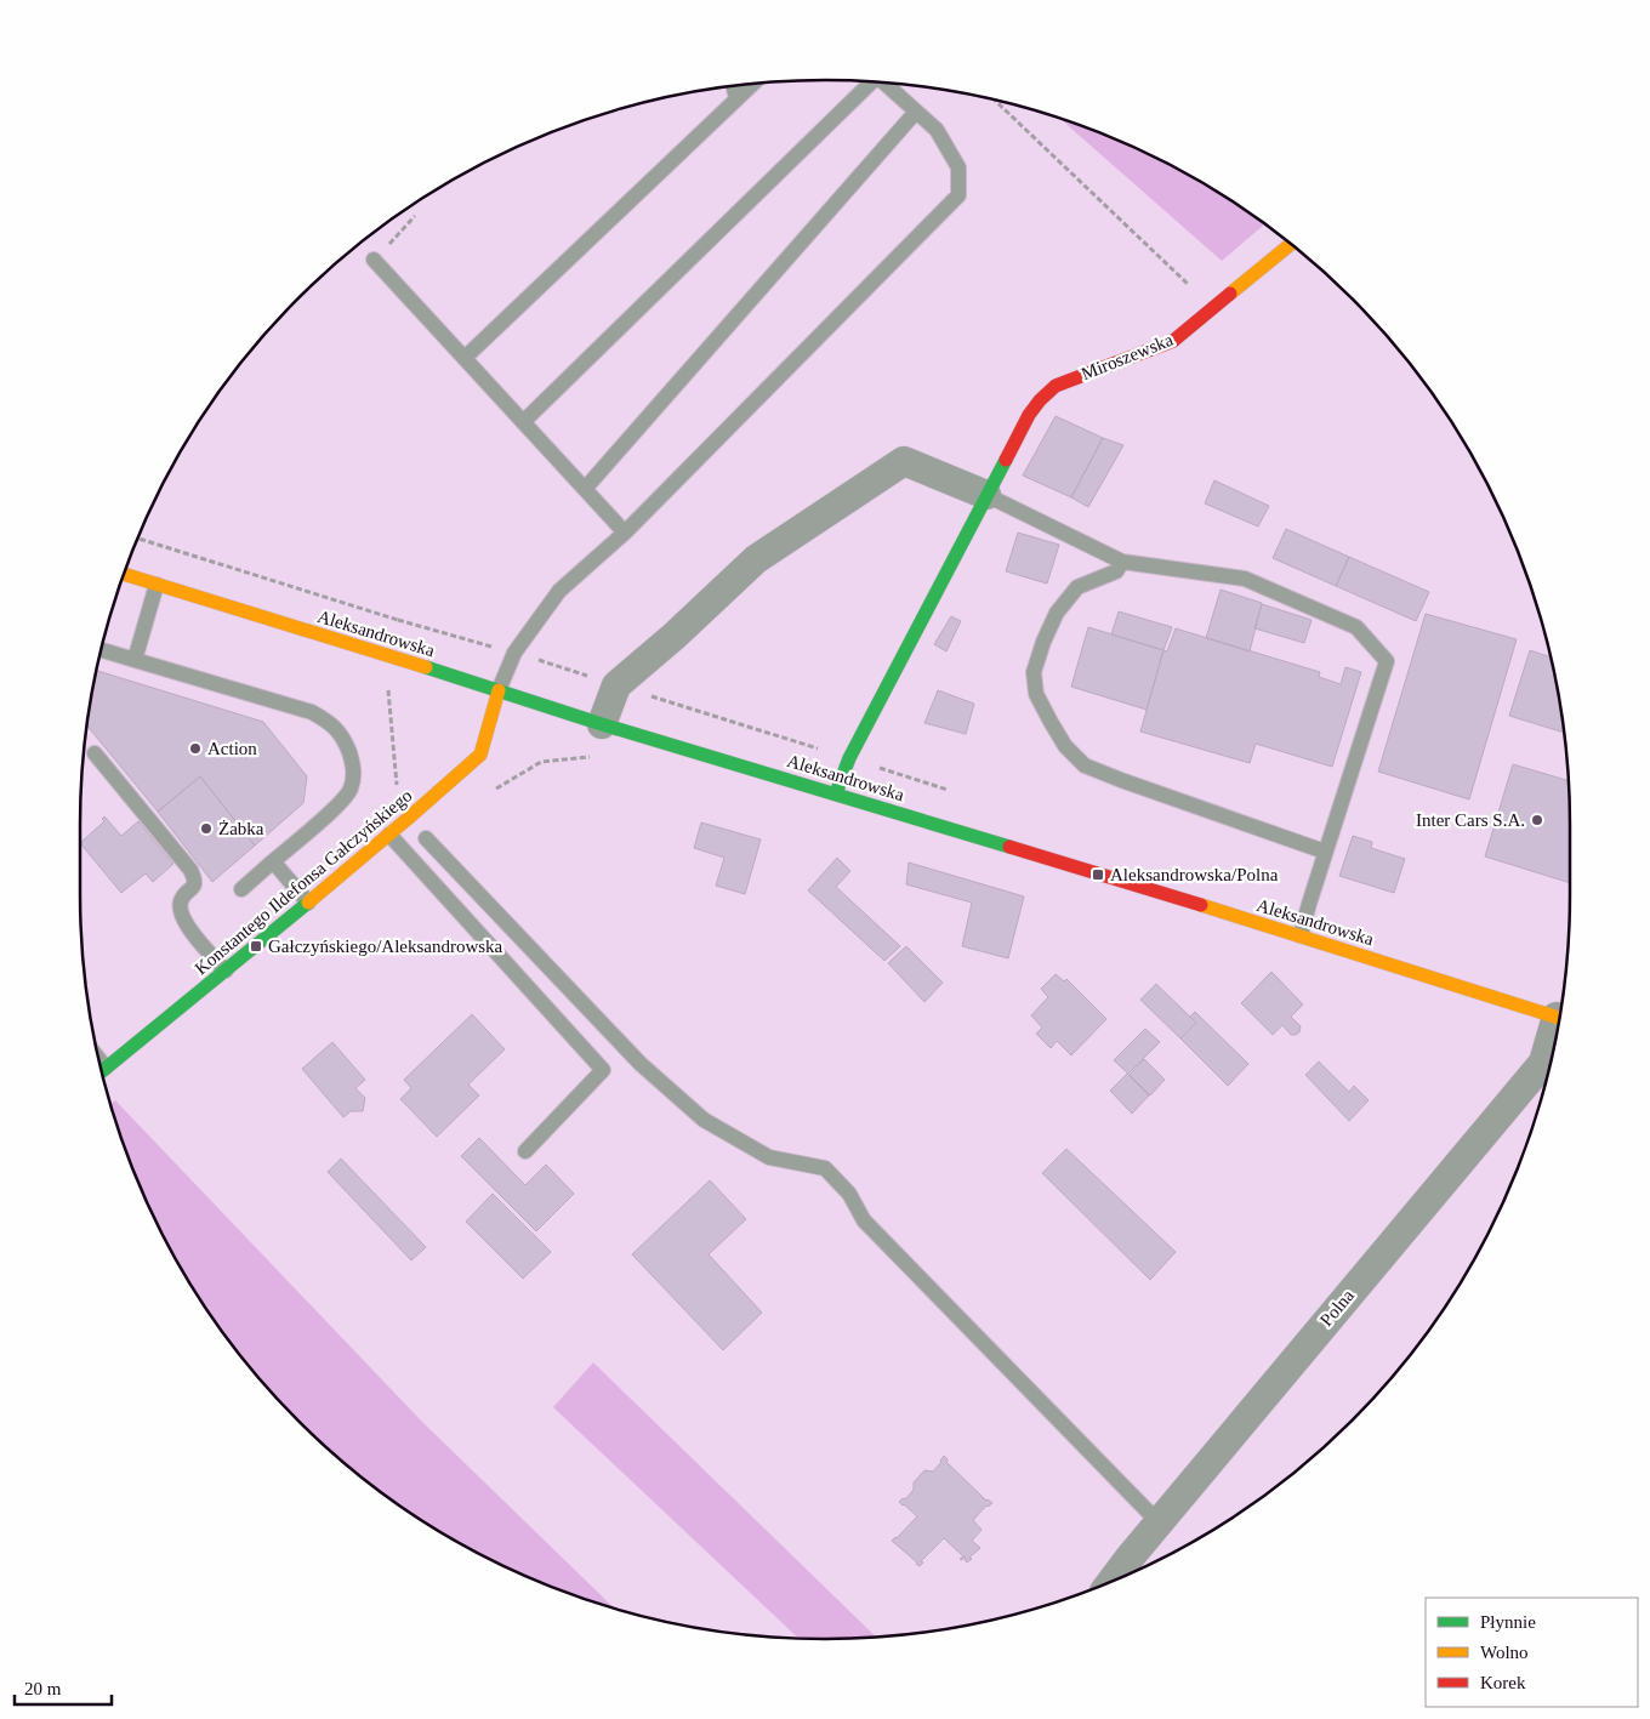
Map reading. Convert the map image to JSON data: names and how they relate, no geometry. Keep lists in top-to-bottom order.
{
  "streets": {
    "main road": ["Miroszewska", "Aleksandrowska", "Konstantego Ildefonsa Gałczyńskiego"],
    "street": ["Polna"]
  },
  "crossings": [
    ["Miroszewska", "Aleksandrowska"],
    ["Aleksandrowska", "Konstantego Ildefonsa Gałczyńskiego"]
  ],
  "places": {
    "other": ["Action", "Inter Cars S.A.", "Żabka"],
    "transit": ["Aleksandrowska/Polna", "Gałczyńskiego/Aleksandrowska"]
  },
  "legend": ["Płynnie", "Wolno", "Korek"],
  "scale_bar": "20 m"
}
